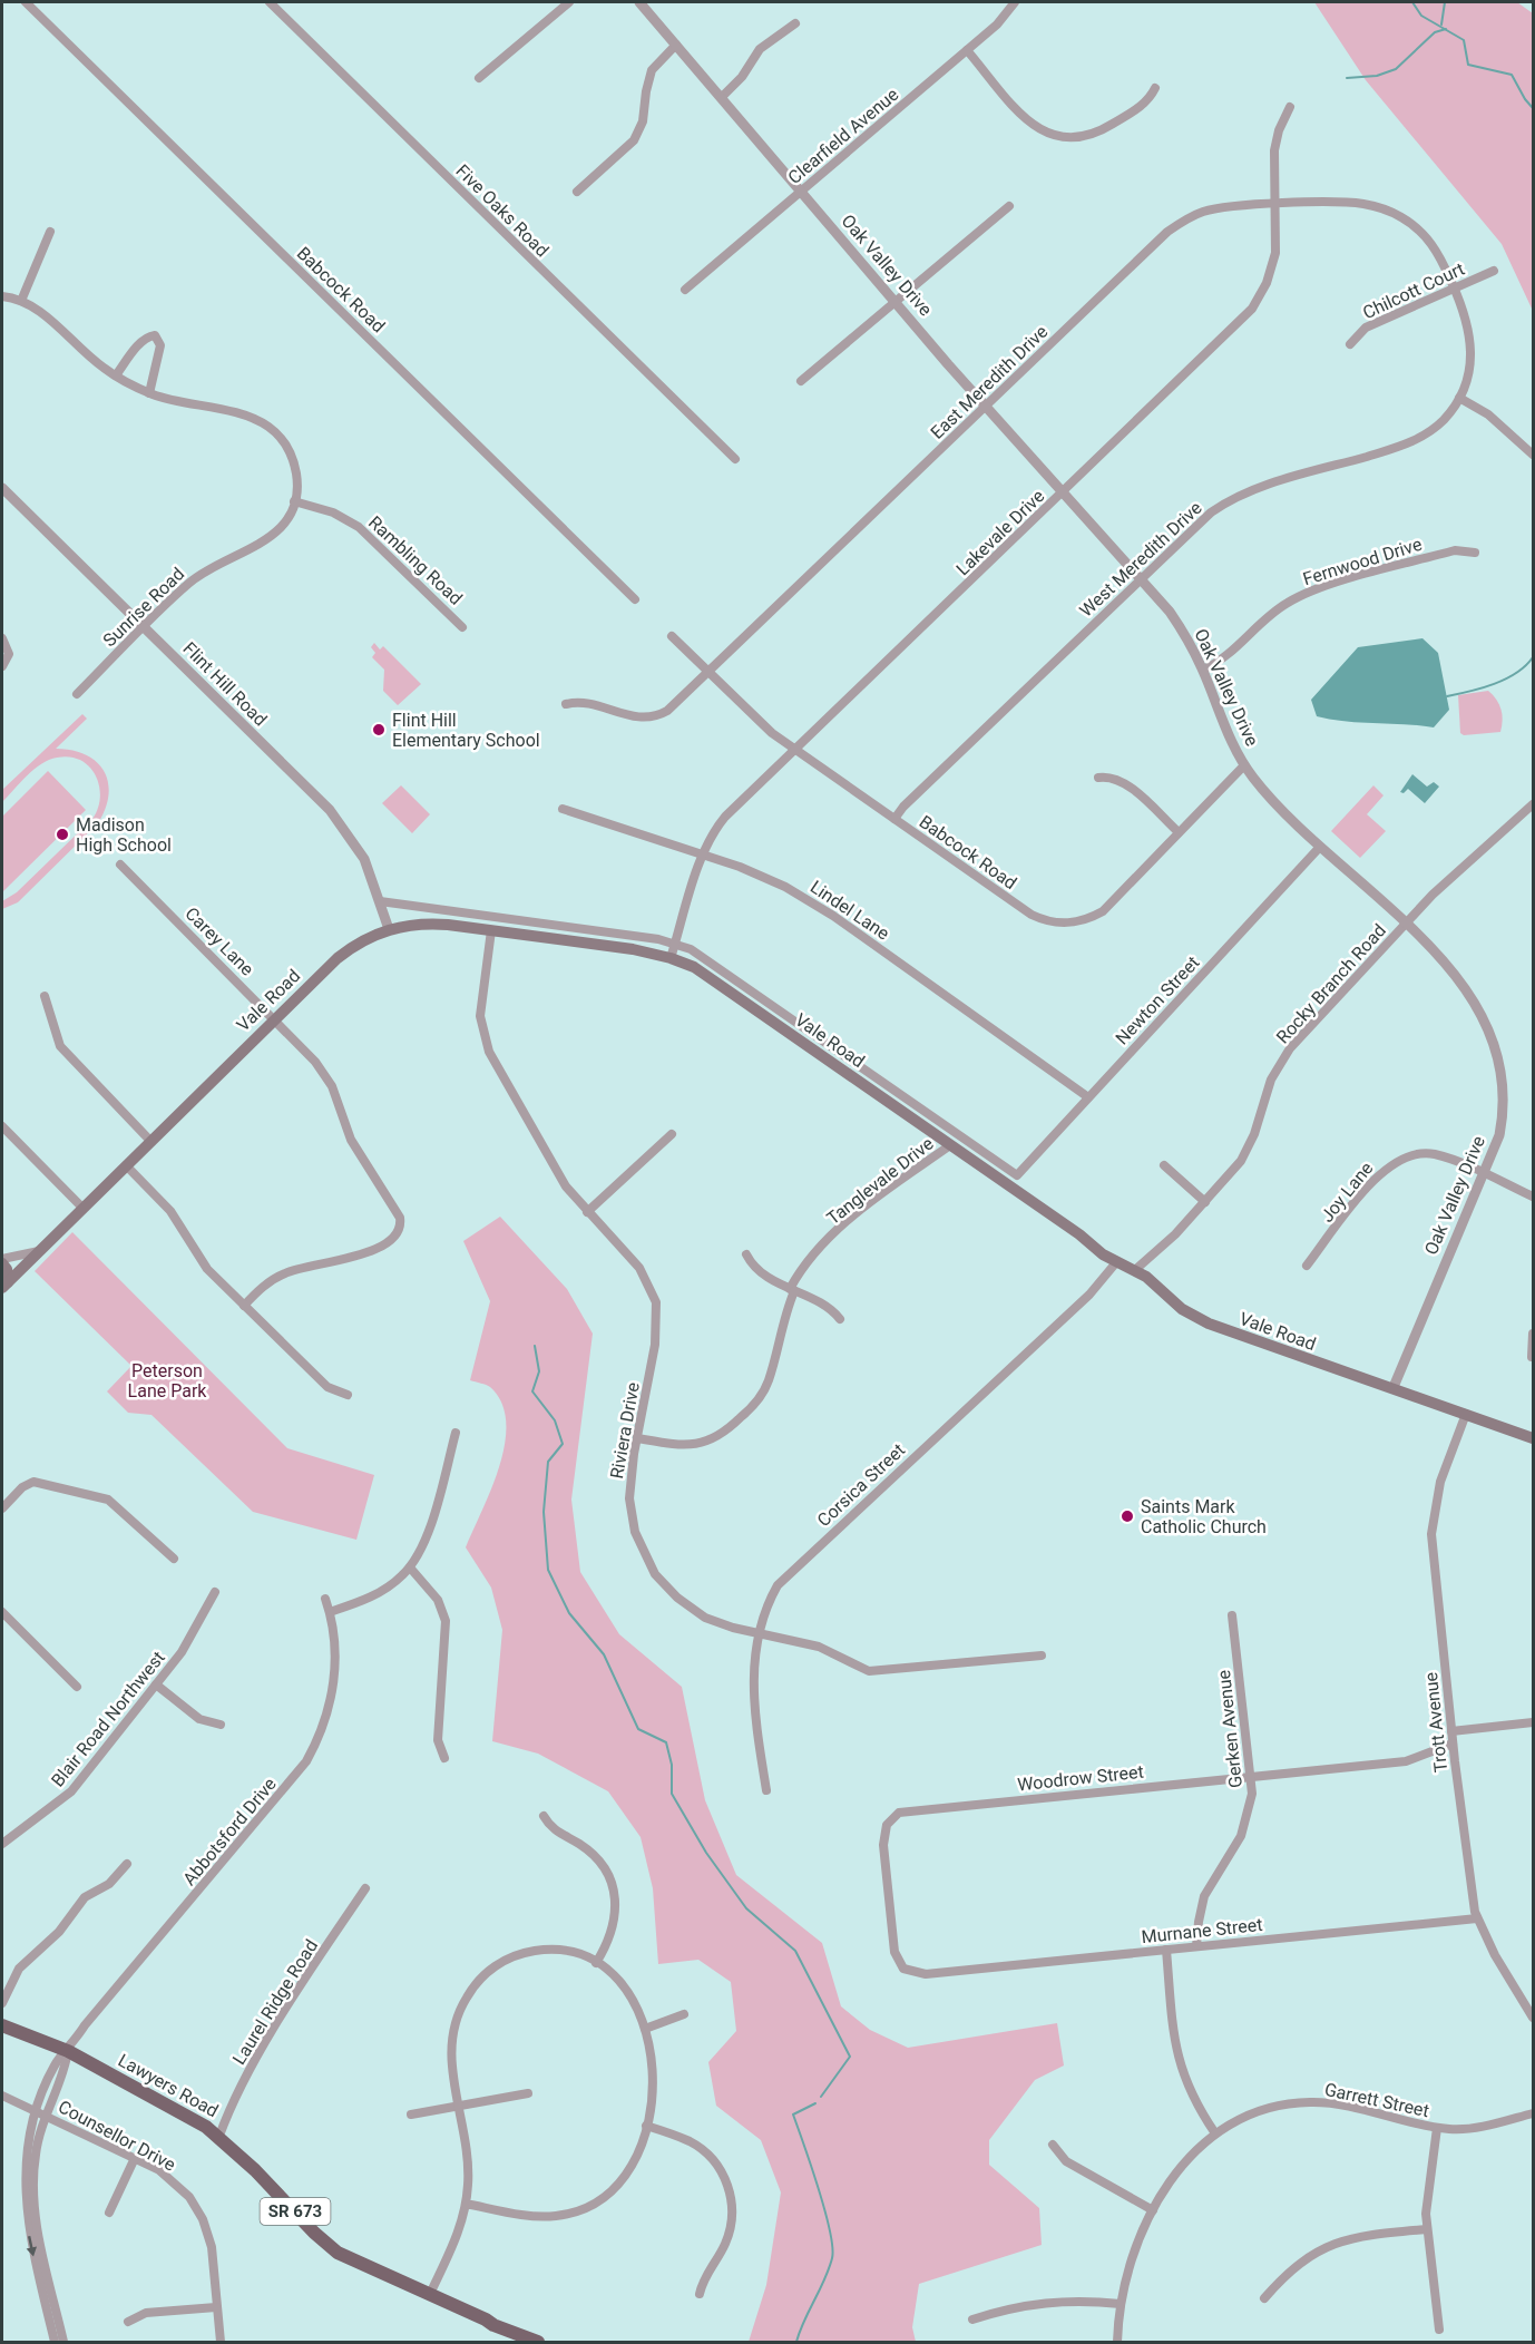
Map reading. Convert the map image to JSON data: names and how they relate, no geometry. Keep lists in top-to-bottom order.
{
  "streets": {
    "main road": ["Vale Road", "Lawyers Road", "SR 673"],
    "street": [
      "Clearfield Avenue",
      "Five Oaks Road",
      "Oak Valley Drive",
      "Babcock Road",
      "Chilcott Court",
      "East Meredith Drive",
      "Lakevale Drive",
      "West Meredith Drive",
      "Rambling Road",
      "Fernwood Drive",
      "Sunrise Road",
      "Flint Hill Road",
      "Lindel Lane",
      "Carey Lane",
      "Rocky Branch Road",
      "Newton Street",
      "Tanglevale Drive",
      "Joy Lane",
      "Riviera Drive",
      "Corsica Street",
      "Blair Road Northwest",
      "Trott Avenue",
      "Gerken Avenue",
      "Woodrow Street",
      "Abbotsford Drive",
      "Murnane Street",
      "Laurel Ridge Road",
      "Garrett Street",
      "Counsellor Drive"
    ]
  },
  "crossings": [
    ["Clearfield Avenue", "Oak Valley Drive"],
    ["Oak Valley Drive", "Babcock Road"],
    ["Oak Valley Drive", "East Meredith Drive"],
    ["Oak Valley Drive", "Lakevale Drive"],
    ["Oak Valley Drive", "West Meredith Drive"],
    ["Oak Valley Drive", "Fernwood Drive"],
    ["Oak Valley Drive", "Rocky Branch Road"],
    ["Oak Valley Drive", "Vale Road"],
    ["Oak Valley Drive", "Newton Street"],
    ["Oak Valley Drive", "Joy Lane"],
    ["Babcock Road", "East Meredith Drive"],
    ["Babcock Road", "Lakevale Drive"],
    ["Babcock Road", "West Meredith Drive"],
    ["Chilcott Court", "East Meredith Drive"],
    ["Chilcott Court", "West Meredith Drive"],
    ["East Meredith Drive", "Lakevale Drive"],
    ["East Meredith Drive", "West Meredith Drive"],
    ["Lakevale Drive", "Lindel Lane"],
    ["Lakevale Drive", "Vale Road"],
    ["Rambling Road", "Sunrise Road"],
    ["Sunrise Road", "Flint Hill Road"],
    ["Flint Hill Road", "Vale Road"],
    ["Lindel Lane", "Newton Street"],
    ["Carey Lane", "Vale Road"],
    ["Rocky Branch Road", "Vale Road"],
    ["Vale Road", "Newton Street"],
    ["Vale Road", "Tanglevale Drive"],
    ["Vale Road", "Riviera Drive"],
    ["Vale Road", "Corsica Street"],
    ["Vale Road", "Trott Avenue"],
    ["Tanglevale Drive", "Riviera Drive"],
    ["Riviera Drive", "Corsica Street"],
    ["Trott Avenue", "Woodrow Street"],
    ["Trott Avenue", "Murnane Street"],
    ["Gerken Avenue", "Woodrow Street"],
    ["Gerken Avenue", "Murnane Street"],
    ["Woodrow Street", "Murnane Street"],
    ["Abbotsford Drive", "Lawyers Road"],
    ["Abbotsford Drive", "Counsellor Drive"],
    ["Laurel Ridge Road", "Lawyers Road"]
  ],
  "parks": ["Peterson Lane Park"],
  "places": ["Flint Hill Elementary School", "Madison High School", "Saints Mark Catholic Church"]
}
